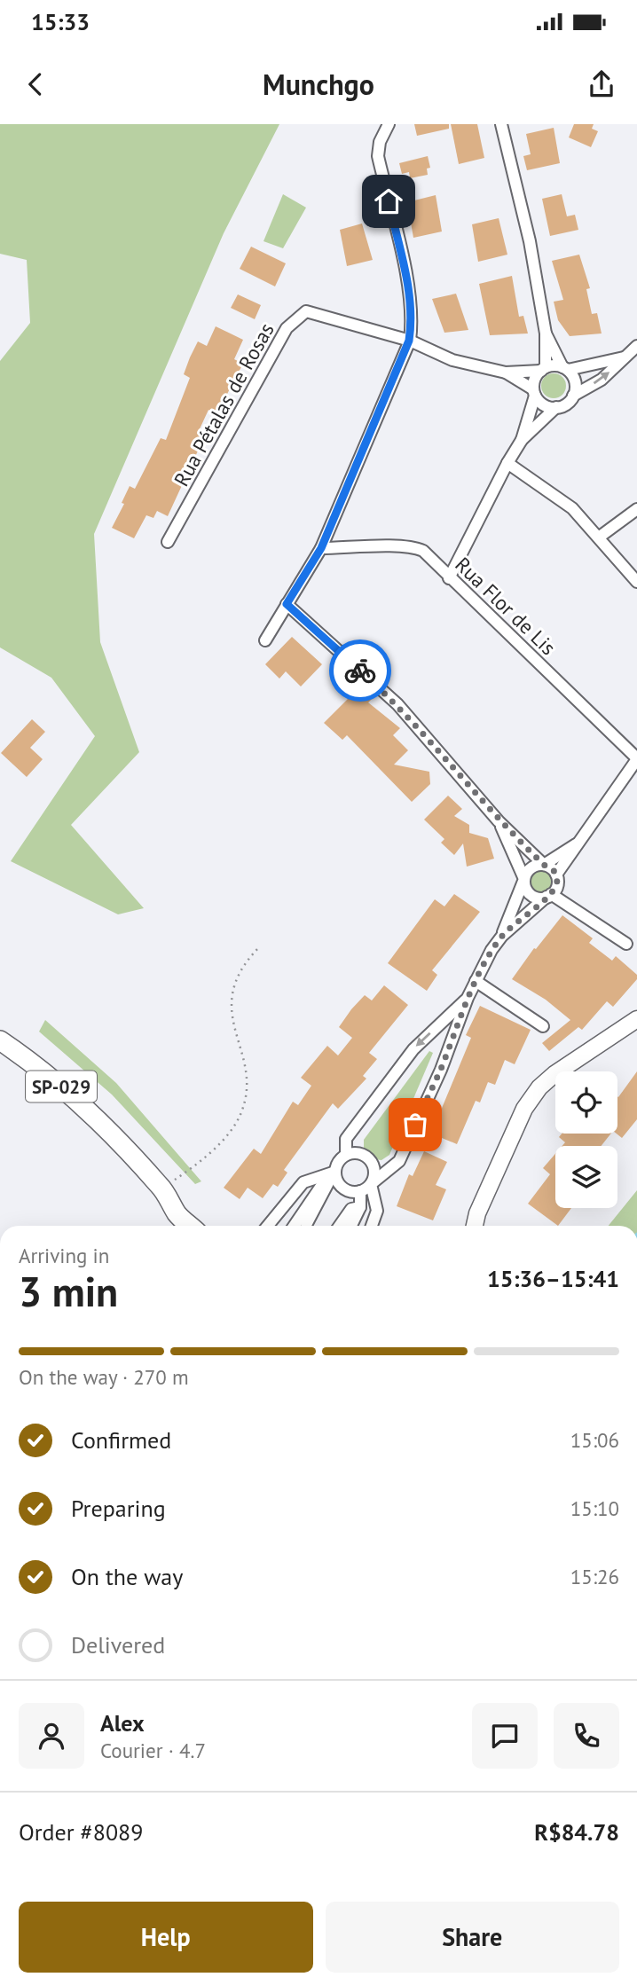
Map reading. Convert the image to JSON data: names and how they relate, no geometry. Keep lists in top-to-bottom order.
{
  "streets": {
    "highway": ["SP-029"],
    "street": ["Rua Pétalas de Rosas", "Rua Flor de Lis"]
  },
  "page": {
    "status": "15:33",
    "header": "Munchgo",
    "heading": ["3 min", "Arriving in", "15:36–15:41"],
    "panel": [
      "Alex",
      "Courier · 4.7",
      "Order #8089",
      "R$84.78"
    ],
    "bar": "On the way · 270 m",
    "list": [
      ["Confirmed", "15:06"],
      ["Preparing", "15:10"],
      ["On the way", "15:26"],
      "Delivered"
    ],
    "buttons": ["Help", "Share"]
  }
}
